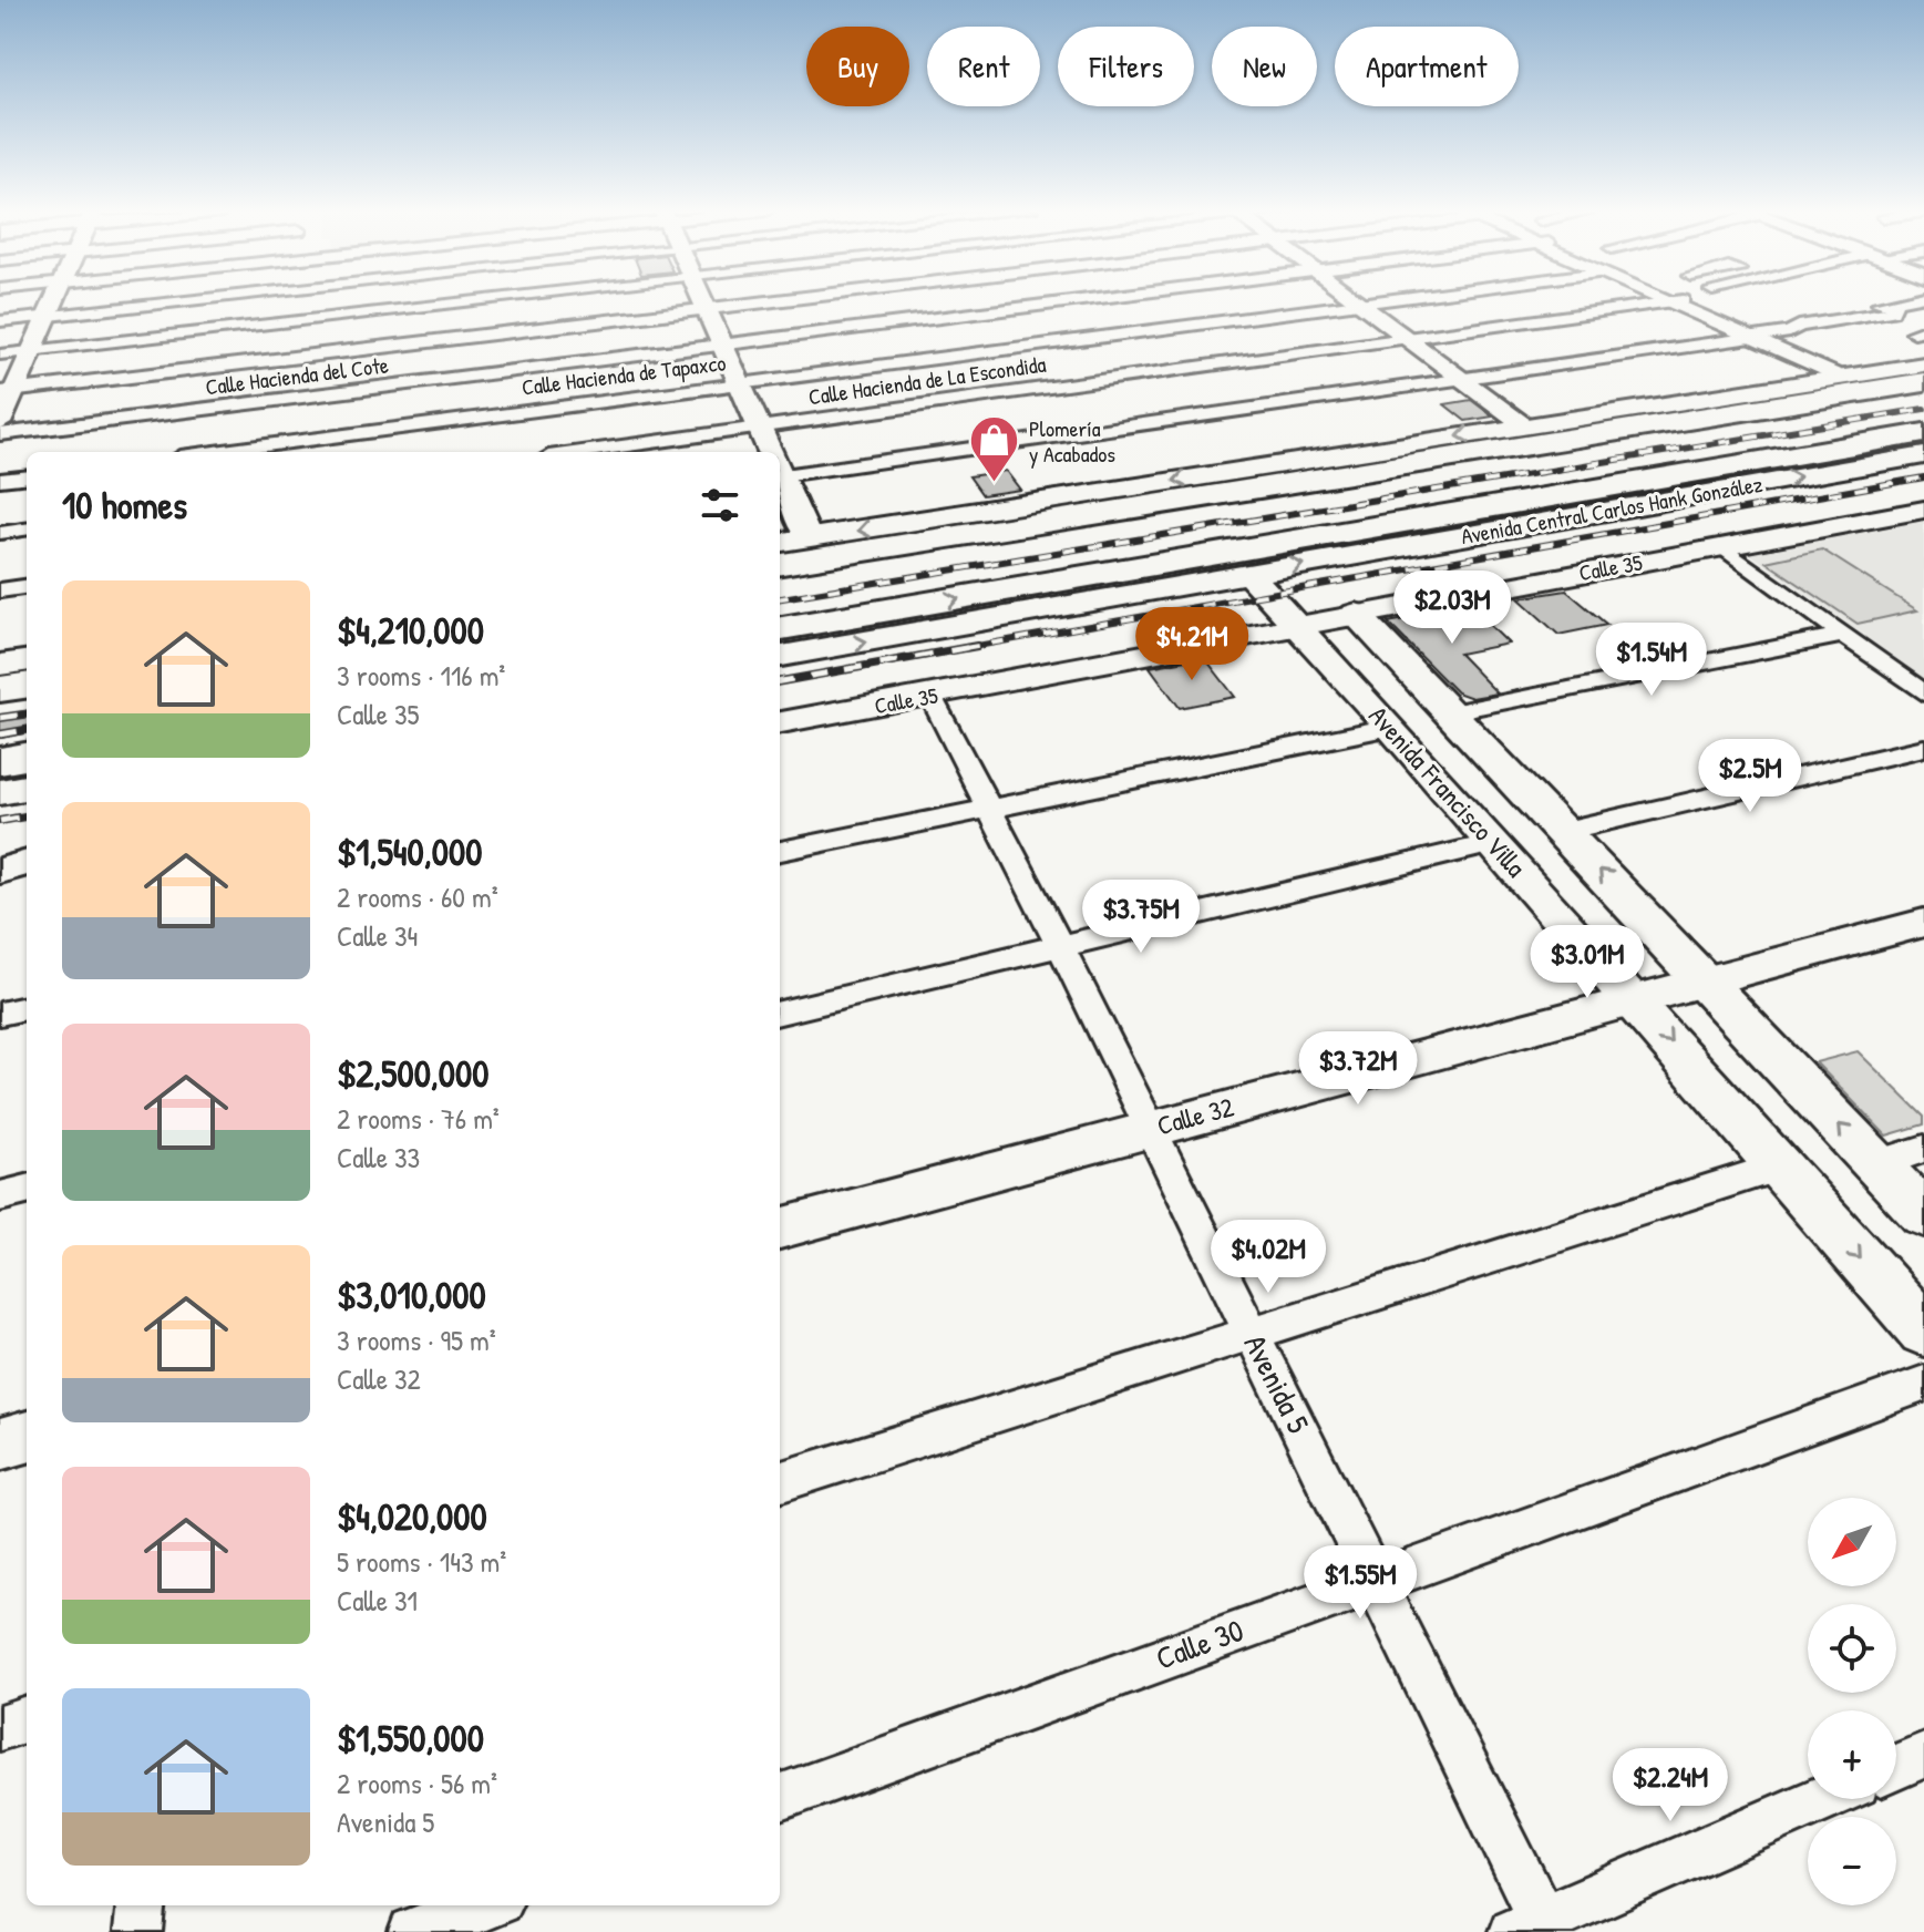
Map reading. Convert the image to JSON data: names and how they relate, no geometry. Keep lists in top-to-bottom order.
{
  "streets": {
    "highway": ["Avenida Central Carlos Hank González"],
    "main road": ["Avenida Francisco Villa"],
    "street": [
      "Calle Hacienda de Tapaxco",
      "Calle Hacienda del Cote",
      "Calle Hacienda de La Escondida",
      "Calle 35",
      "Calle 32",
      "Avenida 5",
      "Calle 30"
    ]
  },
  "crossings": [
    ["Avenida Central Carlos Hank González", "Avenida Francisco Villa"],
    ["Calle 35", "Avenida Francisco Villa"],
    ["Calle 35", "Avenida 5"],
    ["Avenida Francisco Villa", "Calle 32"],
    ["Calle 32", "Avenida 5"],
    ["Avenida 5", "Calle 30"]
  ],
  "places": {
    "shop": ["Plomería y Acabados"]
  },
  "north": "bottom left",
  "page": {
    "chip": [
      "Buy",
      "Rent",
      "Filters",
      "New",
      "Apartment"
    ],
    "heading": "10 homes",
    "list": [
      {
        "name": "$4,210,000",
        "note": "3 rooms · 116 m² · Calle 35"
      },
      {
        "name": "$1,540,000",
        "note": "2 rooms · 60 m² · Calle 34"
      },
      {
        "name": "$2,500,000",
        "note": "2 rooms · 76 m² · Calle 33"
      },
      {
        "name": "$3,010,000",
        "note": "3 rooms · 95 m² · Calle 32"
      },
      {
        "name": "$4,020,000",
        "note": "5 rooms · 143 m² · Calle 31"
      },
      {
        "name": "$1,550,000",
        "note": "2 rooms · 56 m² · Avenida 5"
      }
    ],
    "price": [
      "$2.03M",
      "$4.21M",
      "$1.54M",
      "$2.5M",
      "$3.75M",
      "$3.01M",
      "$3.72M",
      "$4.02M",
      "$1.55M",
      "$2.24M"
    ],
    "map_buttons": ["+", "−"]
  }
}
